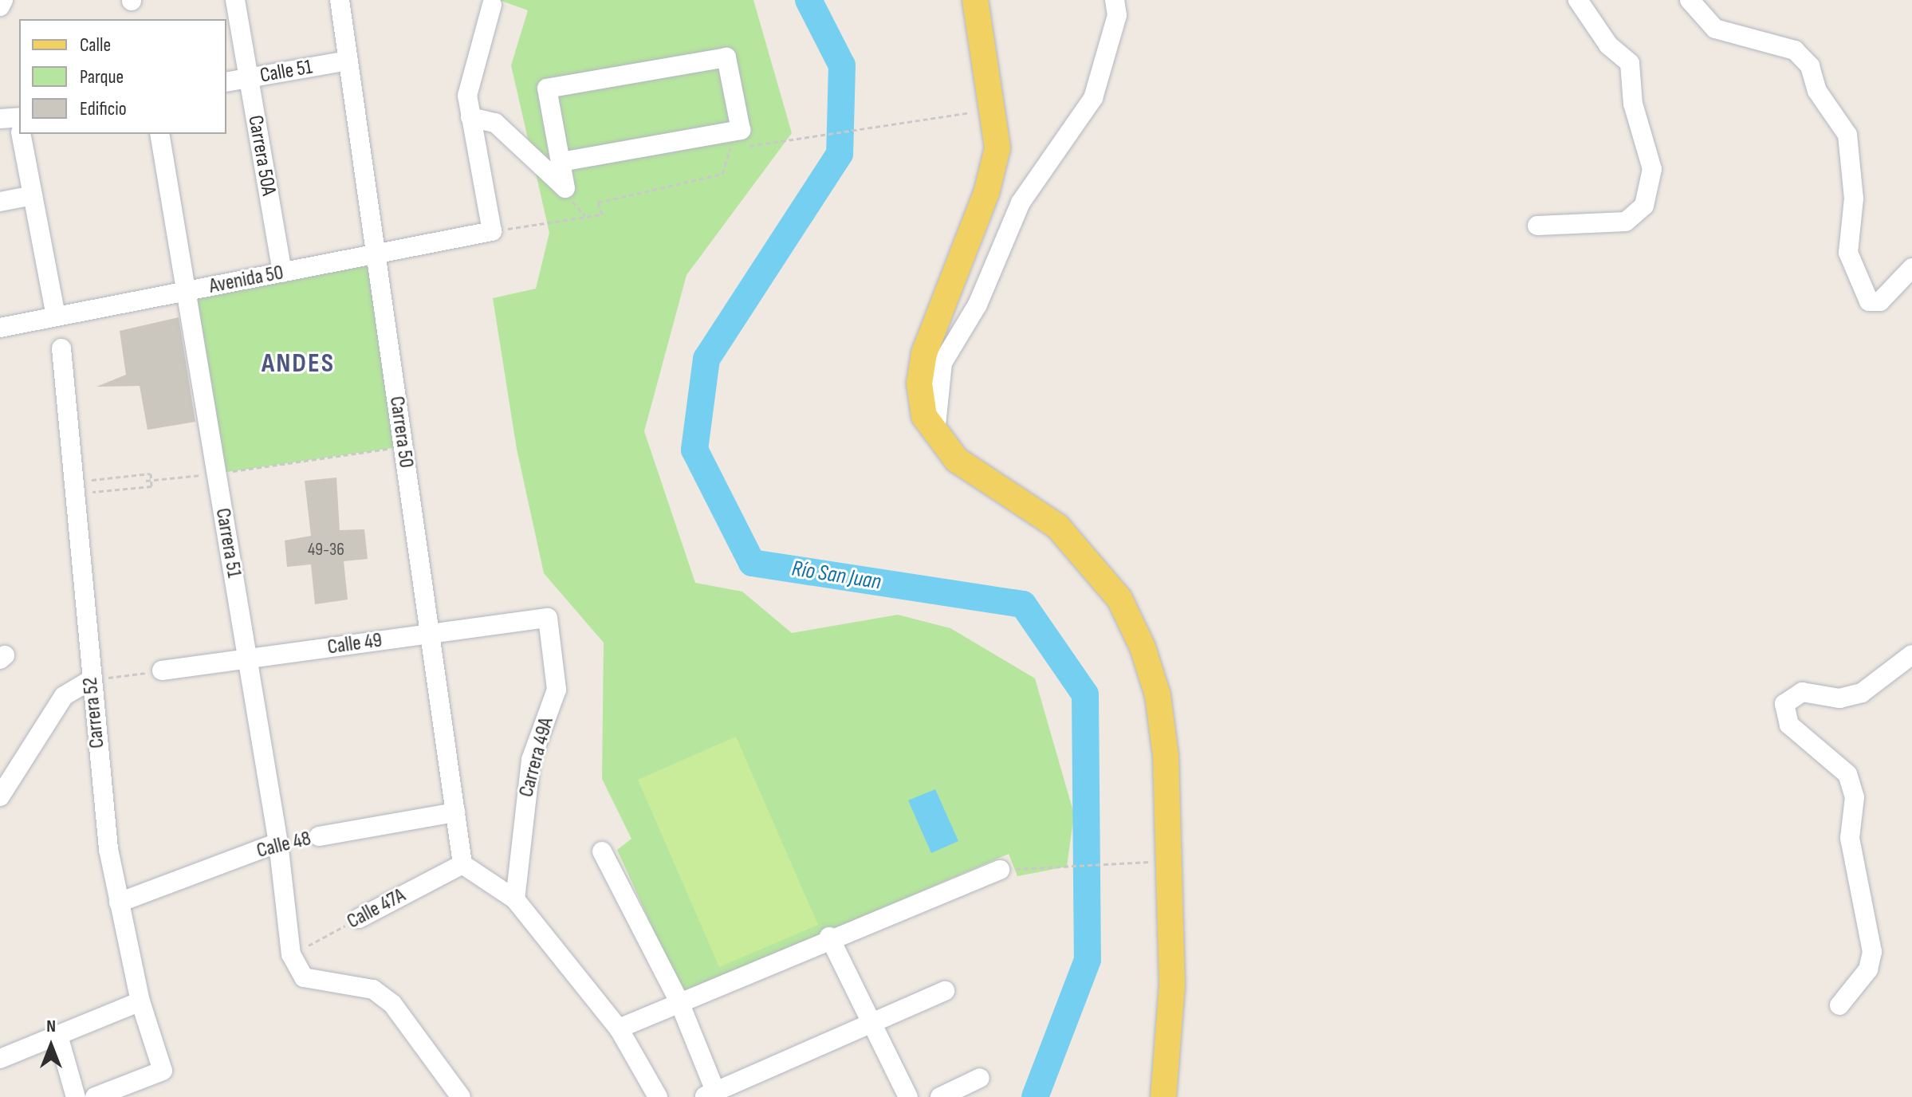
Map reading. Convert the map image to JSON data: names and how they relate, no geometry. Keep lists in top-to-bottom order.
{
  "streets": {
    "street": [
      "Calle 51",
      "Carrera 50A",
      "Avenida 50",
      "Carrera 50",
      "Carrera 51",
      "Calle 49",
      "Carrera 52",
      "Carrera 49A",
      "Calle 48",
      "Calle 47A"
    ]
  },
  "crossings": [
    ["Calle 51", "Carrera 50A"],
    ["Calle 51", "Carrera 50"],
    ["Carrera 50A", "Avenida 50"],
    ["Avenida 50", "Carrera 50"],
    ["Avenida 50", "Carrera 51"],
    ["Carrera 50", "Calle 49"],
    ["Carrera 50", "Calle 48"],
    ["Carrera 50", "Calle 47A"],
    ["Carrera 51", "Calle 49"],
    ["Carrera 51", "Calle 48"],
    ["Carrera 51", "Calle 47A"],
    ["Calle 49", "Carrera 49A"],
    ["Carrera 52", "Calle 48"]
  ],
  "districts": ["ANDES"],
  "water": ["Río San Juan"],
  "house_numbers": ["49-36"],
  "legend": ["Calle", "Parque", "Edificio"],
  "north": "top"
}
